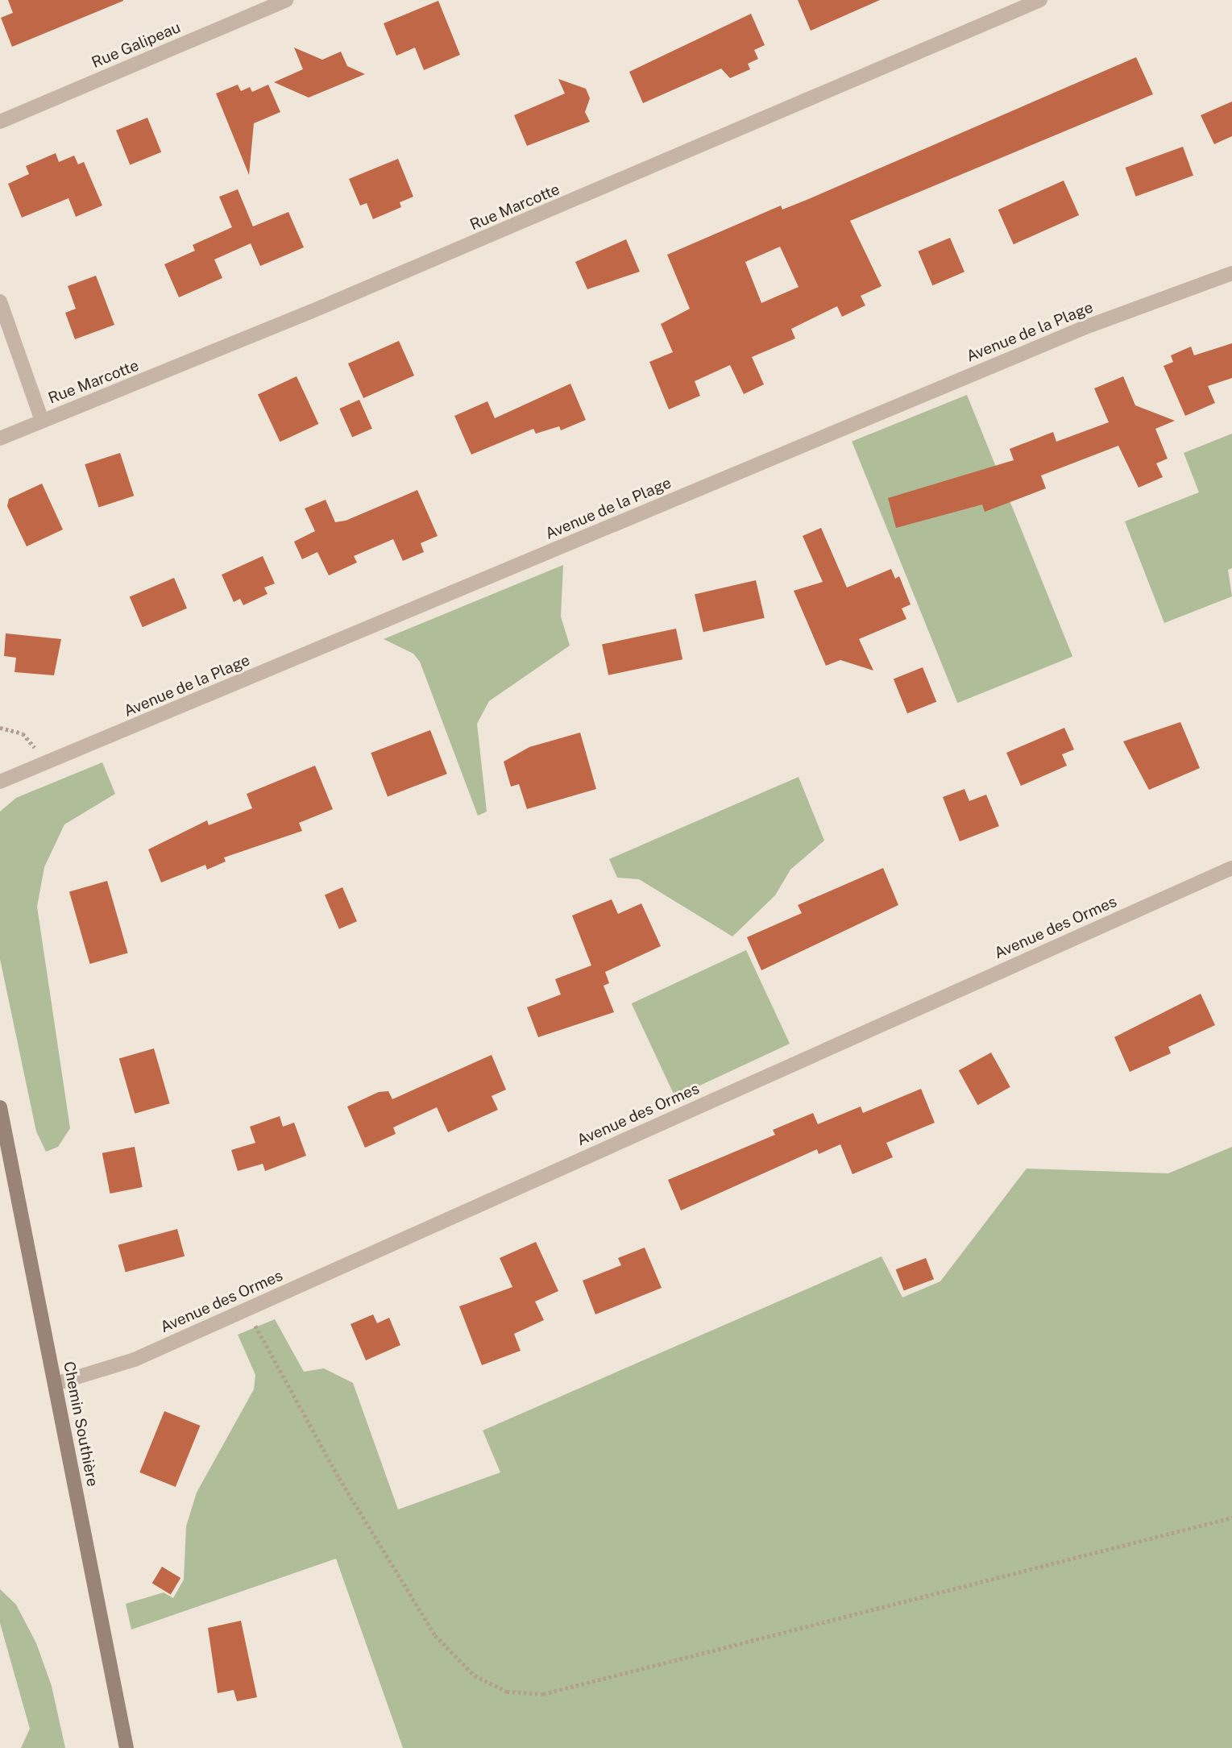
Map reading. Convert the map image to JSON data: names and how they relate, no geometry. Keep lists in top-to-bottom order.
{
  "streets": {
    "street": [
      "Rue Galipeau",
      "Rue Marcotte",
      "Avenue de la Plage",
      "Avenue des Ormes",
      "Chemin Southière"
    ]
  },
  "crossings": [
    ["Avenue des Ormes", "Chemin Southière"]
  ]
}
